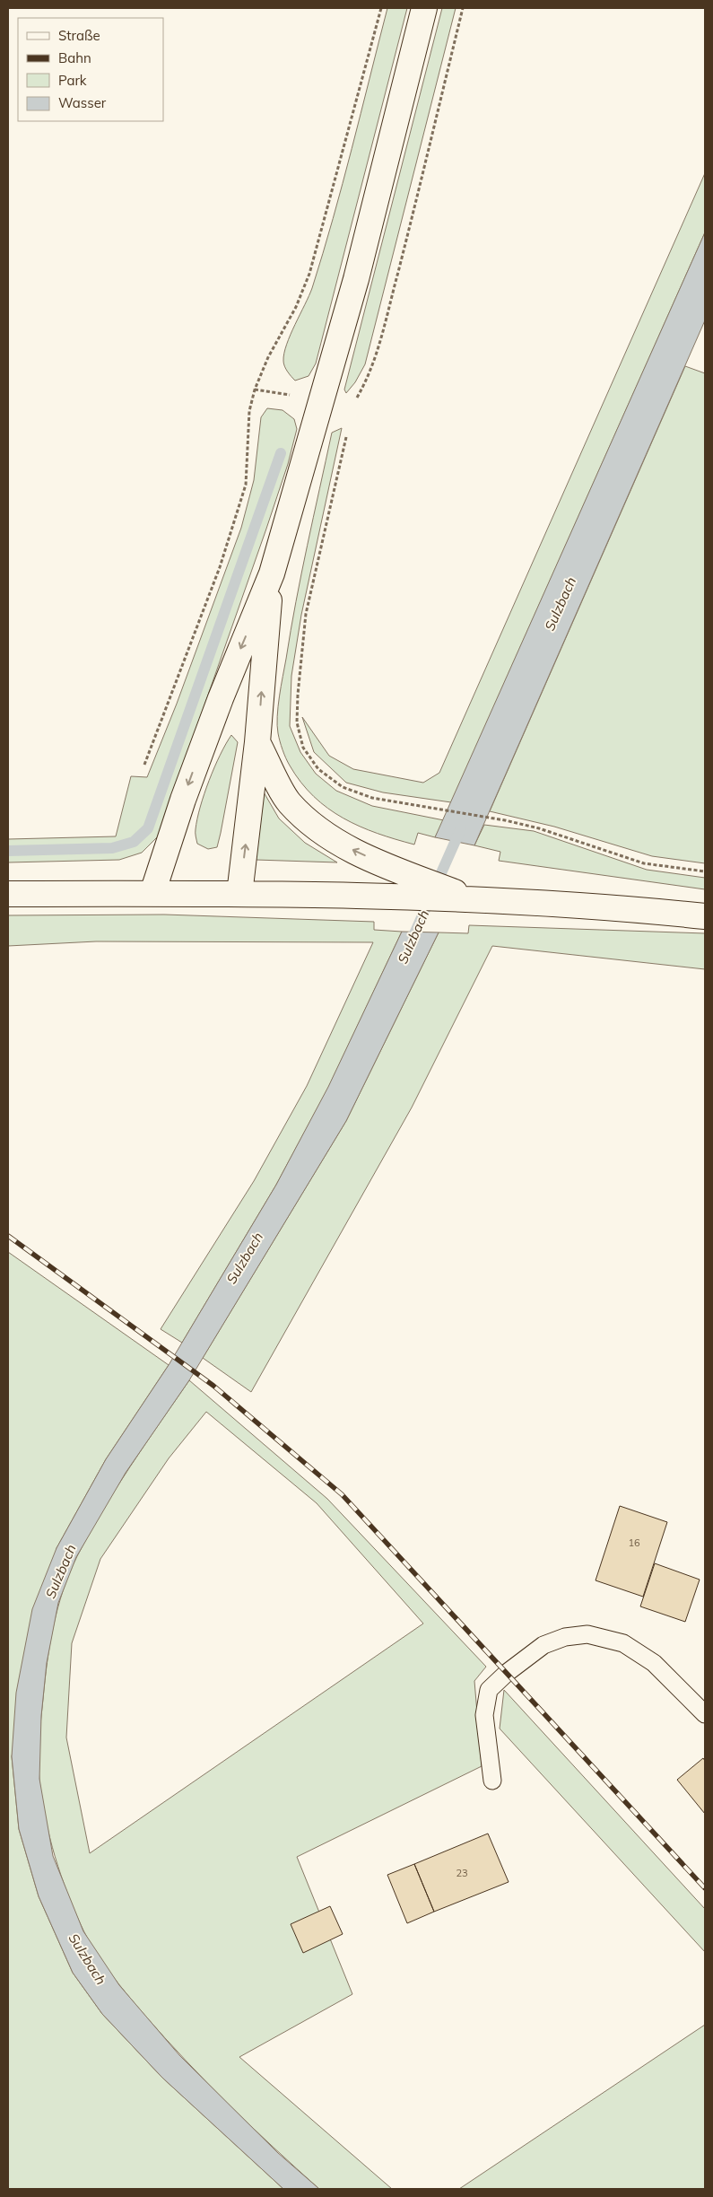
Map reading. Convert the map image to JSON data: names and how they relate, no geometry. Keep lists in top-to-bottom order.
{
  "water": ["Sulzbach"],
  "house_numbers": ["16", "23"],
  "legend": [
    "Straße",
    "Bahn",
    "Park",
    "Wasser"
  ]
}
